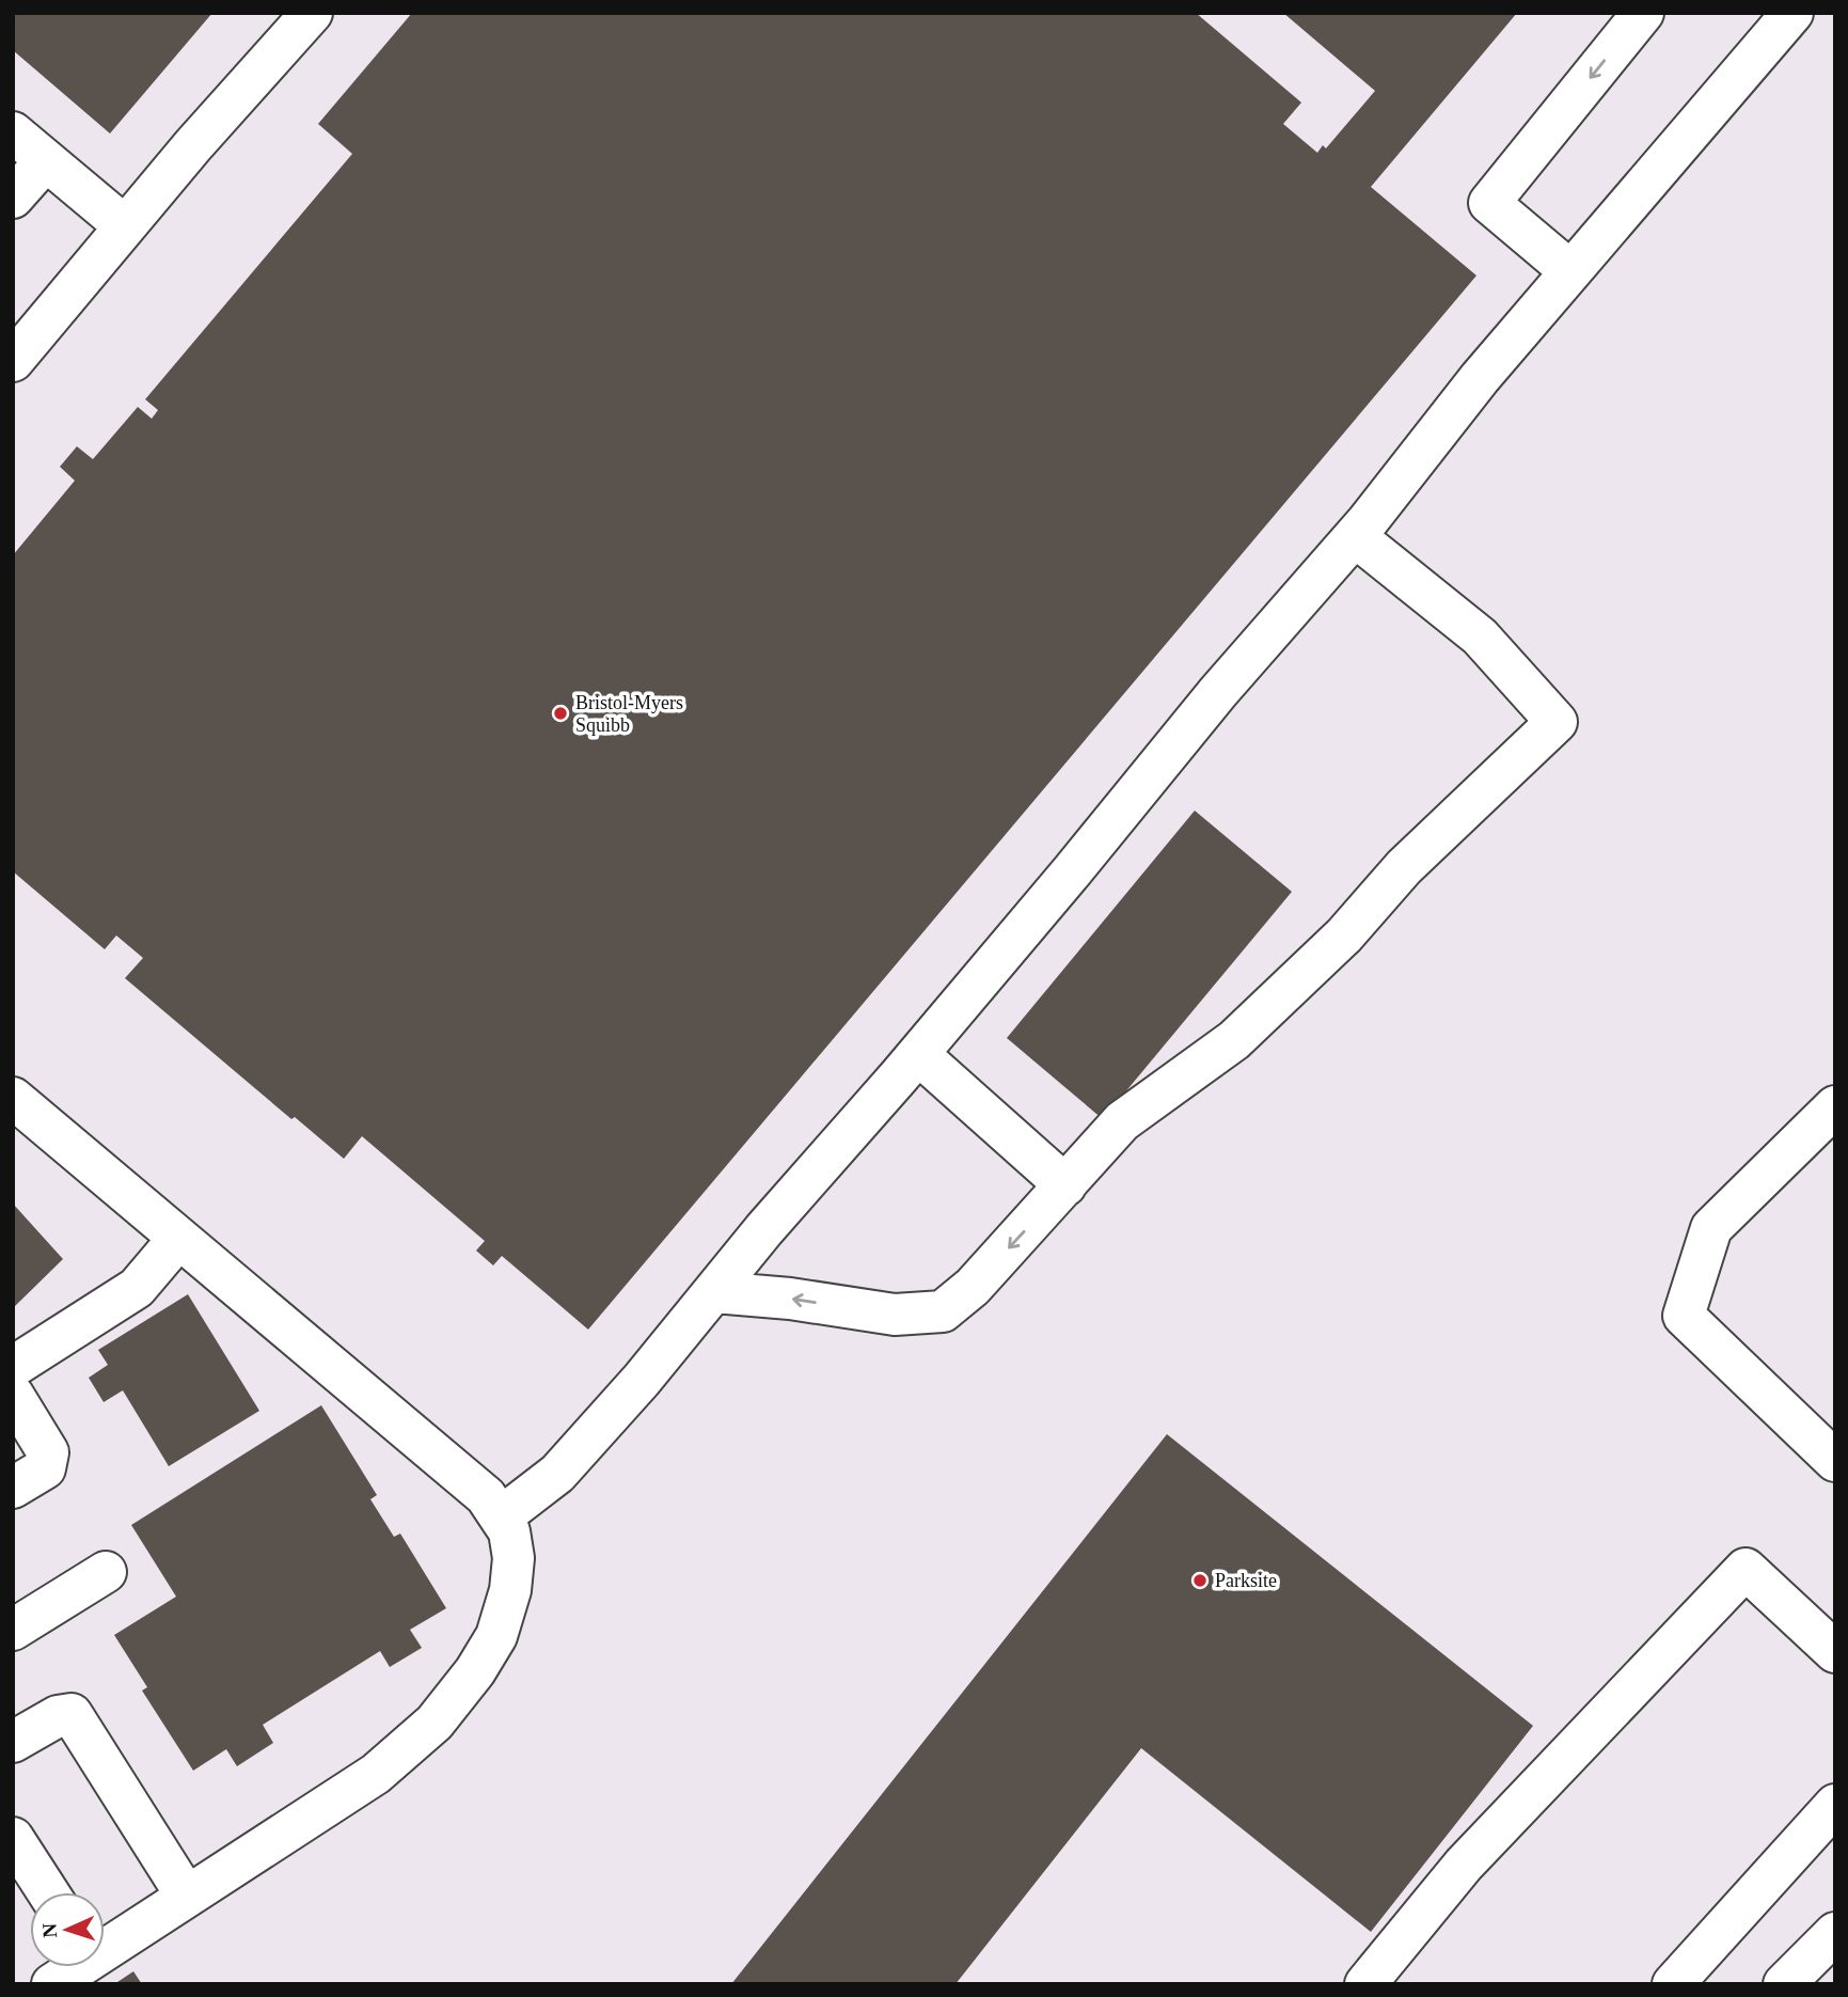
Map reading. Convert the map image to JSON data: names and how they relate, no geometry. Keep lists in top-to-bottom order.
{
  "places": ["Bristol-Myers Squibb", "Parksite"],
  "north": "left"
}
